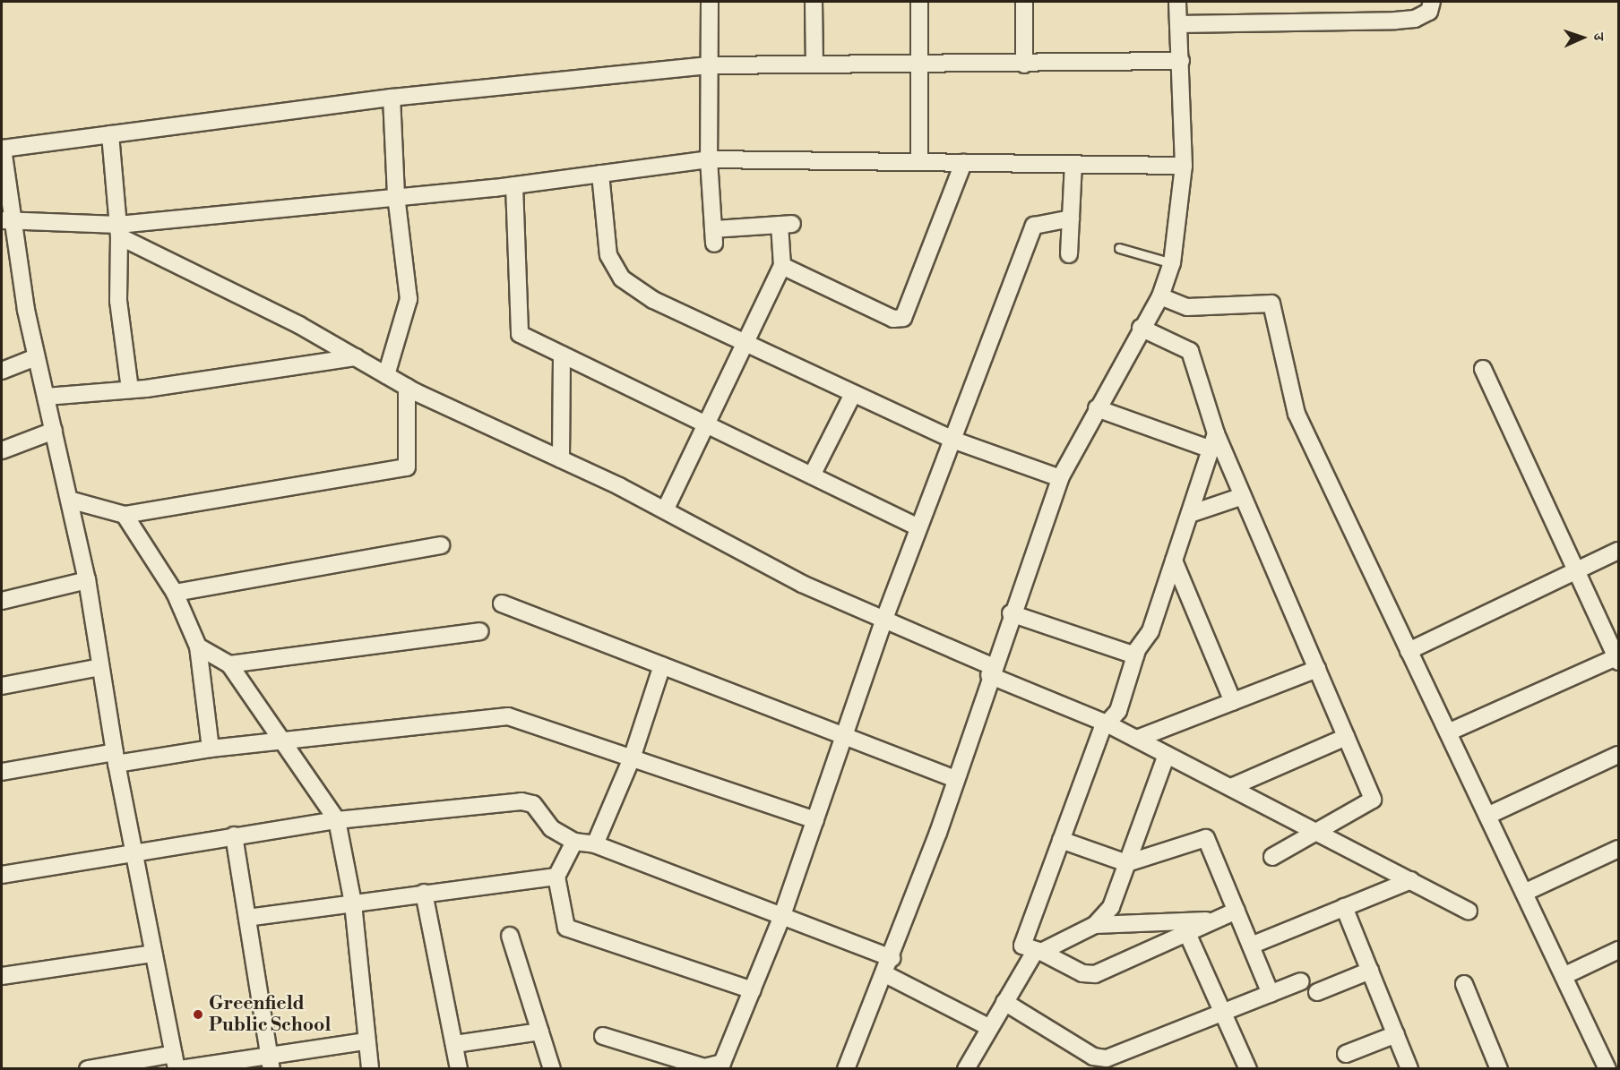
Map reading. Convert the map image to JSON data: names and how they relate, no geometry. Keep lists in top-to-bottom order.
{
  "places": ["Greenfield Public School"],
  "north": "right"
}
